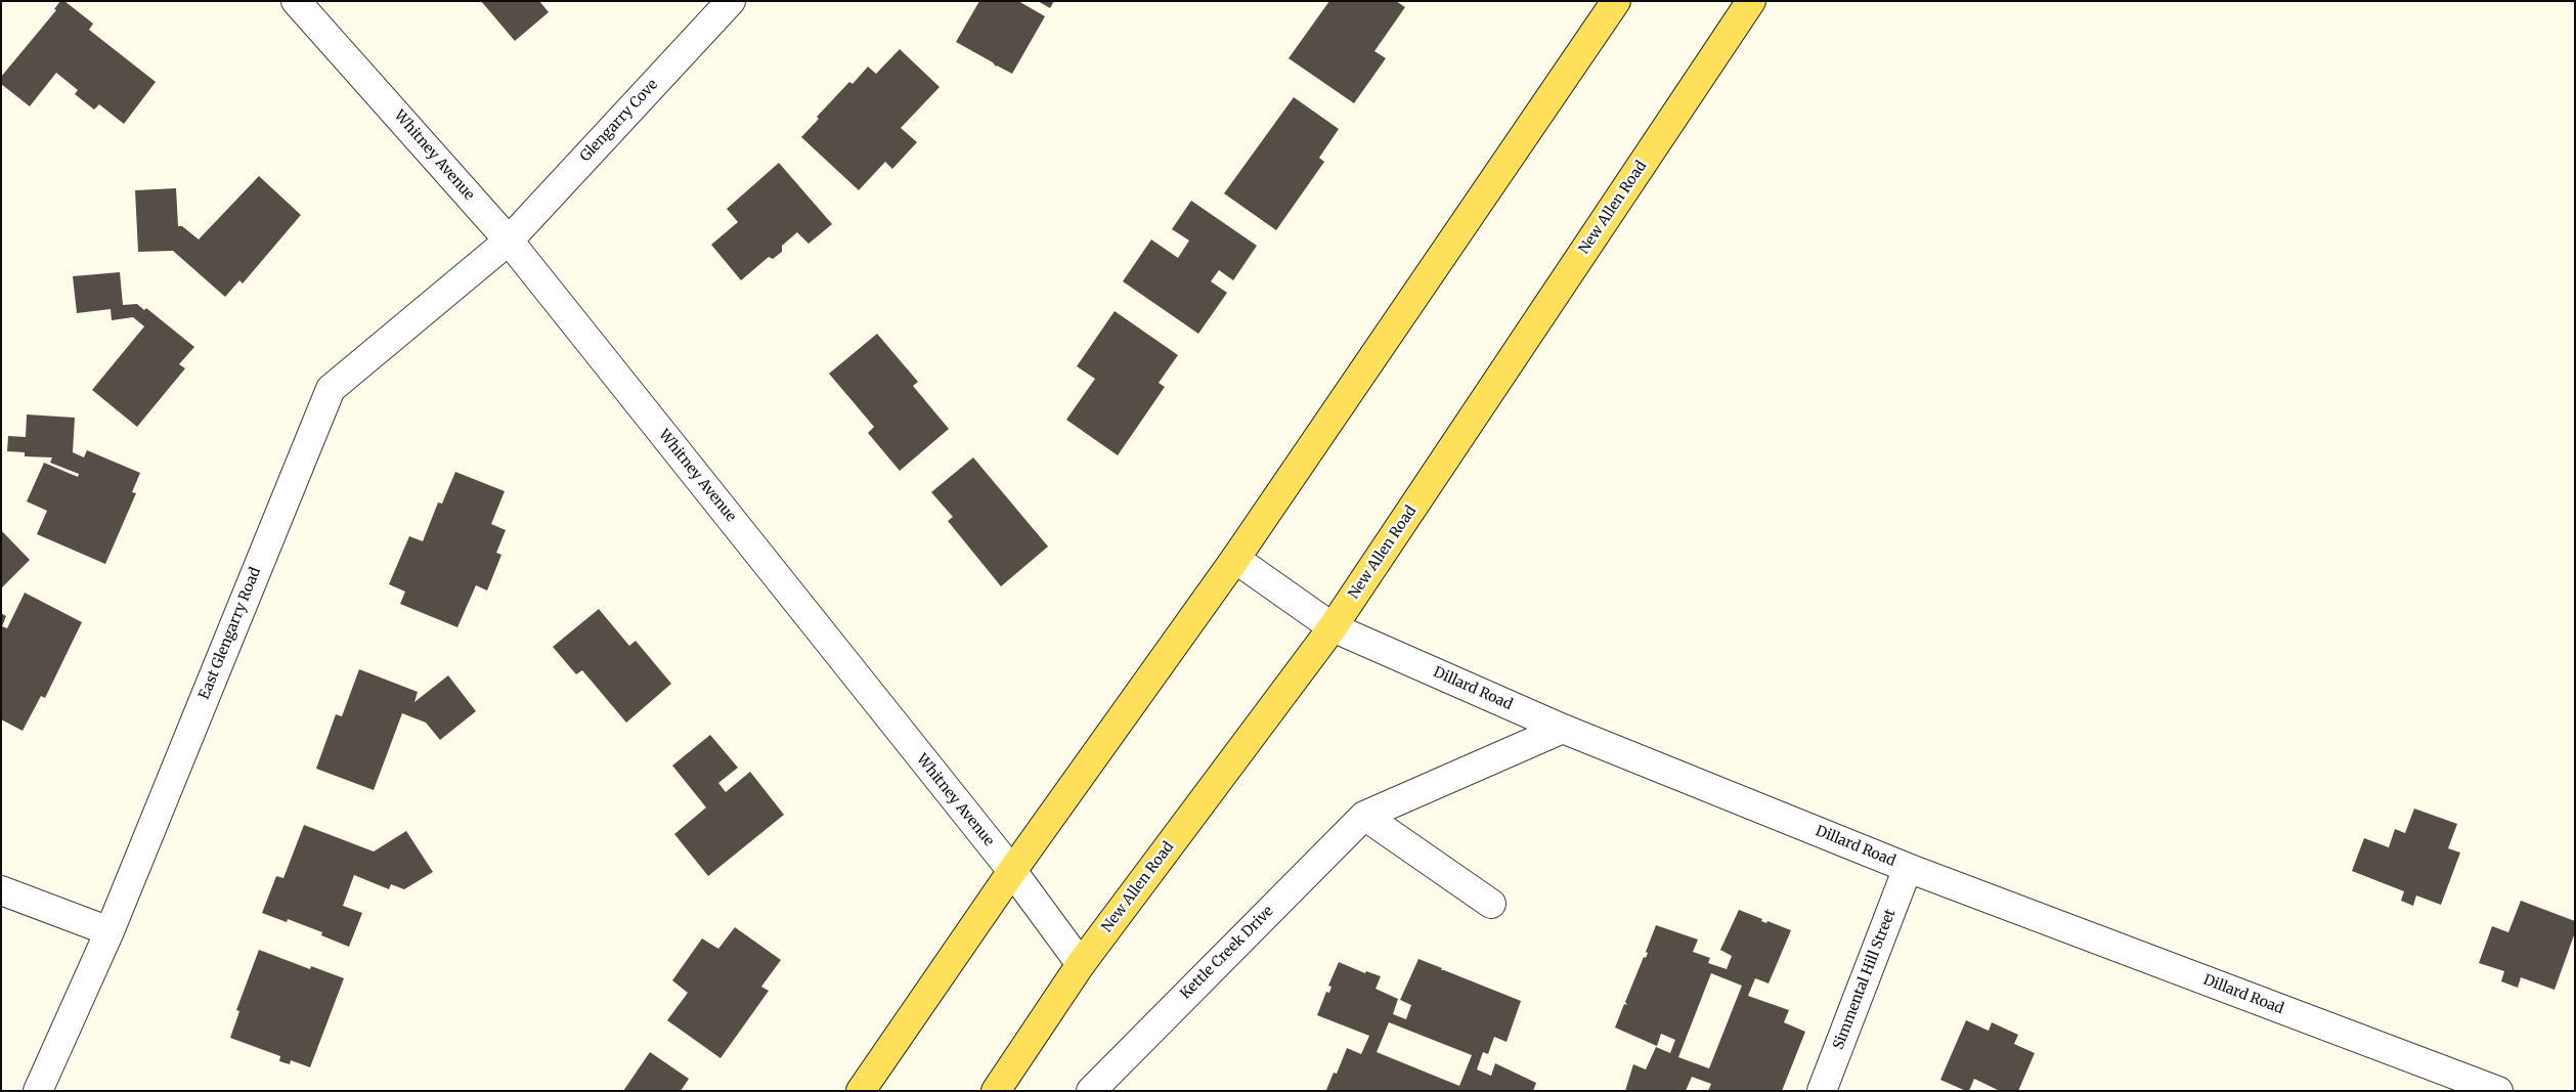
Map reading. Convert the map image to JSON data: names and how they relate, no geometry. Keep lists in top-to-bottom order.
{
  "streets": {
    "main road": ["New Allen Road"],
    "street": [
      "Glengarry Cove",
      "Whitney Avenue",
      "East Glengarry Road",
      "Dillard Road",
      "Kettle Creek Drive",
      "Simmental Hill Street"
    ]
  },
  "crossings": [
    ["Glengarry Cove", "Whitney Avenue"],
    ["Glengarry Cove", "East Glengarry Road"],
    ["Whitney Avenue", "New Allen Road"],
    ["Whitney Avenue", "East Glengarry Road"],
    ["New Allen Road", "Dillard Road"],
    ["Dillard Road", "Kettle Creek Drive"],
    ["Dillard Road", "Simmental Hill Street"]
  ]
}
